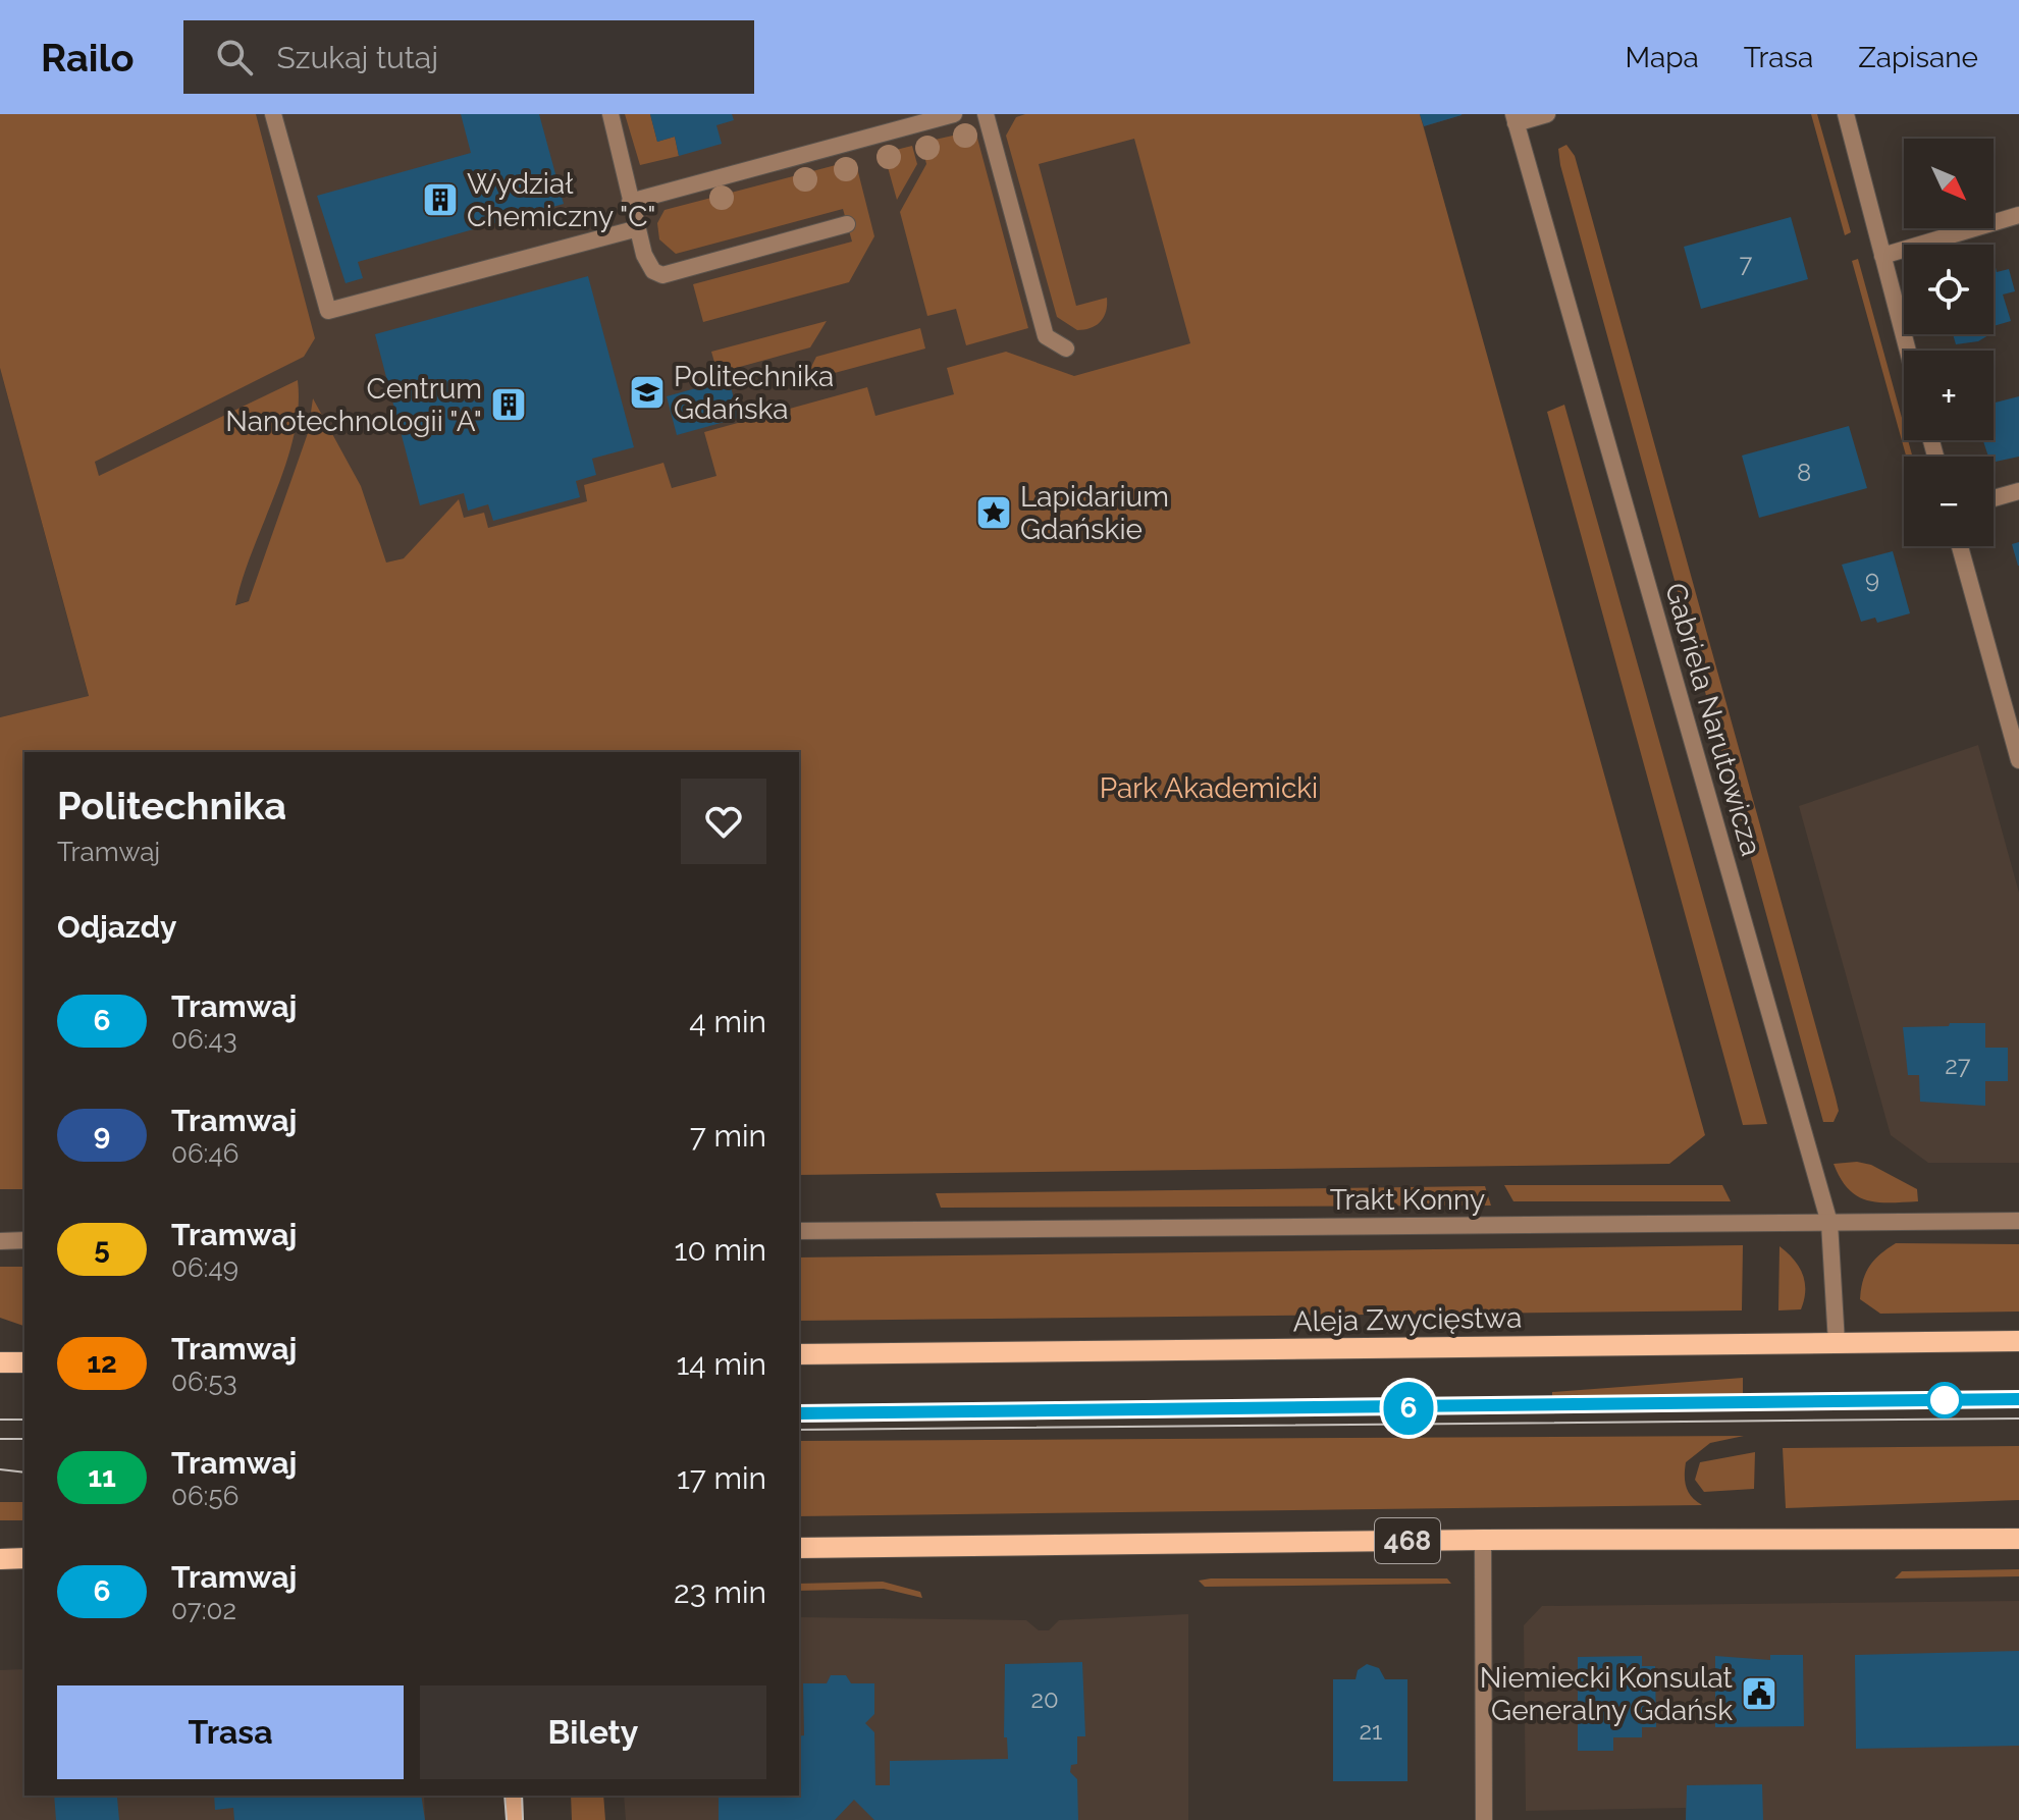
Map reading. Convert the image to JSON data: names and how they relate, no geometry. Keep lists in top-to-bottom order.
{
  "streets": {
    "main road": ["Aleja Zwycięstwa", "468"],
    "street": ["Gabriela Narutowicza", "Trakt Konny"]
  },
  "crossings": [
    ["Gabriela Narutowicza", "Trakt Konny"],
    ["Gabriela Narutowicza", "Aleja Zwycięstwa"]
  ],
  "parks": ["Park Akademicki"],
  "places": {
    "building": ["Wydział Chemiczny \"C\"", "Centrum Nanotechnologii \"A\""],
    "school or university": ["Politechnika Gdańska"],
    "place": ["Lapidarium Gdańskie"],
    "public building": ["Niemiecki Konsulat Generalny Gdańsk"]
  },
  "lines": ["tram line 6"],
  "house_numbers": [
    "7",
    "8",
    "9",
    "27",
    "20",
    "21"
  ],
  "north": "bottom right",
  "page": {
    "header": "Railo",
    "search": "Szukaj tutaj",
    "nav": ["Mapa", "Trasa", "Zapisane"],
    "on_map": "6",
    "map_buttons": ["+", "−"],
    "heading": [
      ["Politechnika", "Tramwaj"],
      "Odjazdy"
    ],
    "list": [
      {
        "mark": "6",
        "name": "Tramwaj",
        "note": "06:43",
        "value": "4 min"
      },
      {
        "mark": "9",
        "name": "Tramwaj",
        "note": "06:46",
        "value": "7 min"
      },
      {
        "mark": "5",
        "name": "Tramwaj",
        "note": "06:49",
        "value": "10 min"
      },
      {
        "mark": "12",
        "name": "Tramwaj",
        "note": "06:53",
        "value": "14 min"
      },
      {
        "mark": "11",
        "name": "Tramwaj",
        "note": "06:56",
        "value": "17 min"
      },
      {
        "mark": "6",
        "name": "Tramwaj",
        "note": "07:02",
        "value": "23 min"
      }
    ],
    "buttons": ["Trasa", "Bilety"]
  }
}
